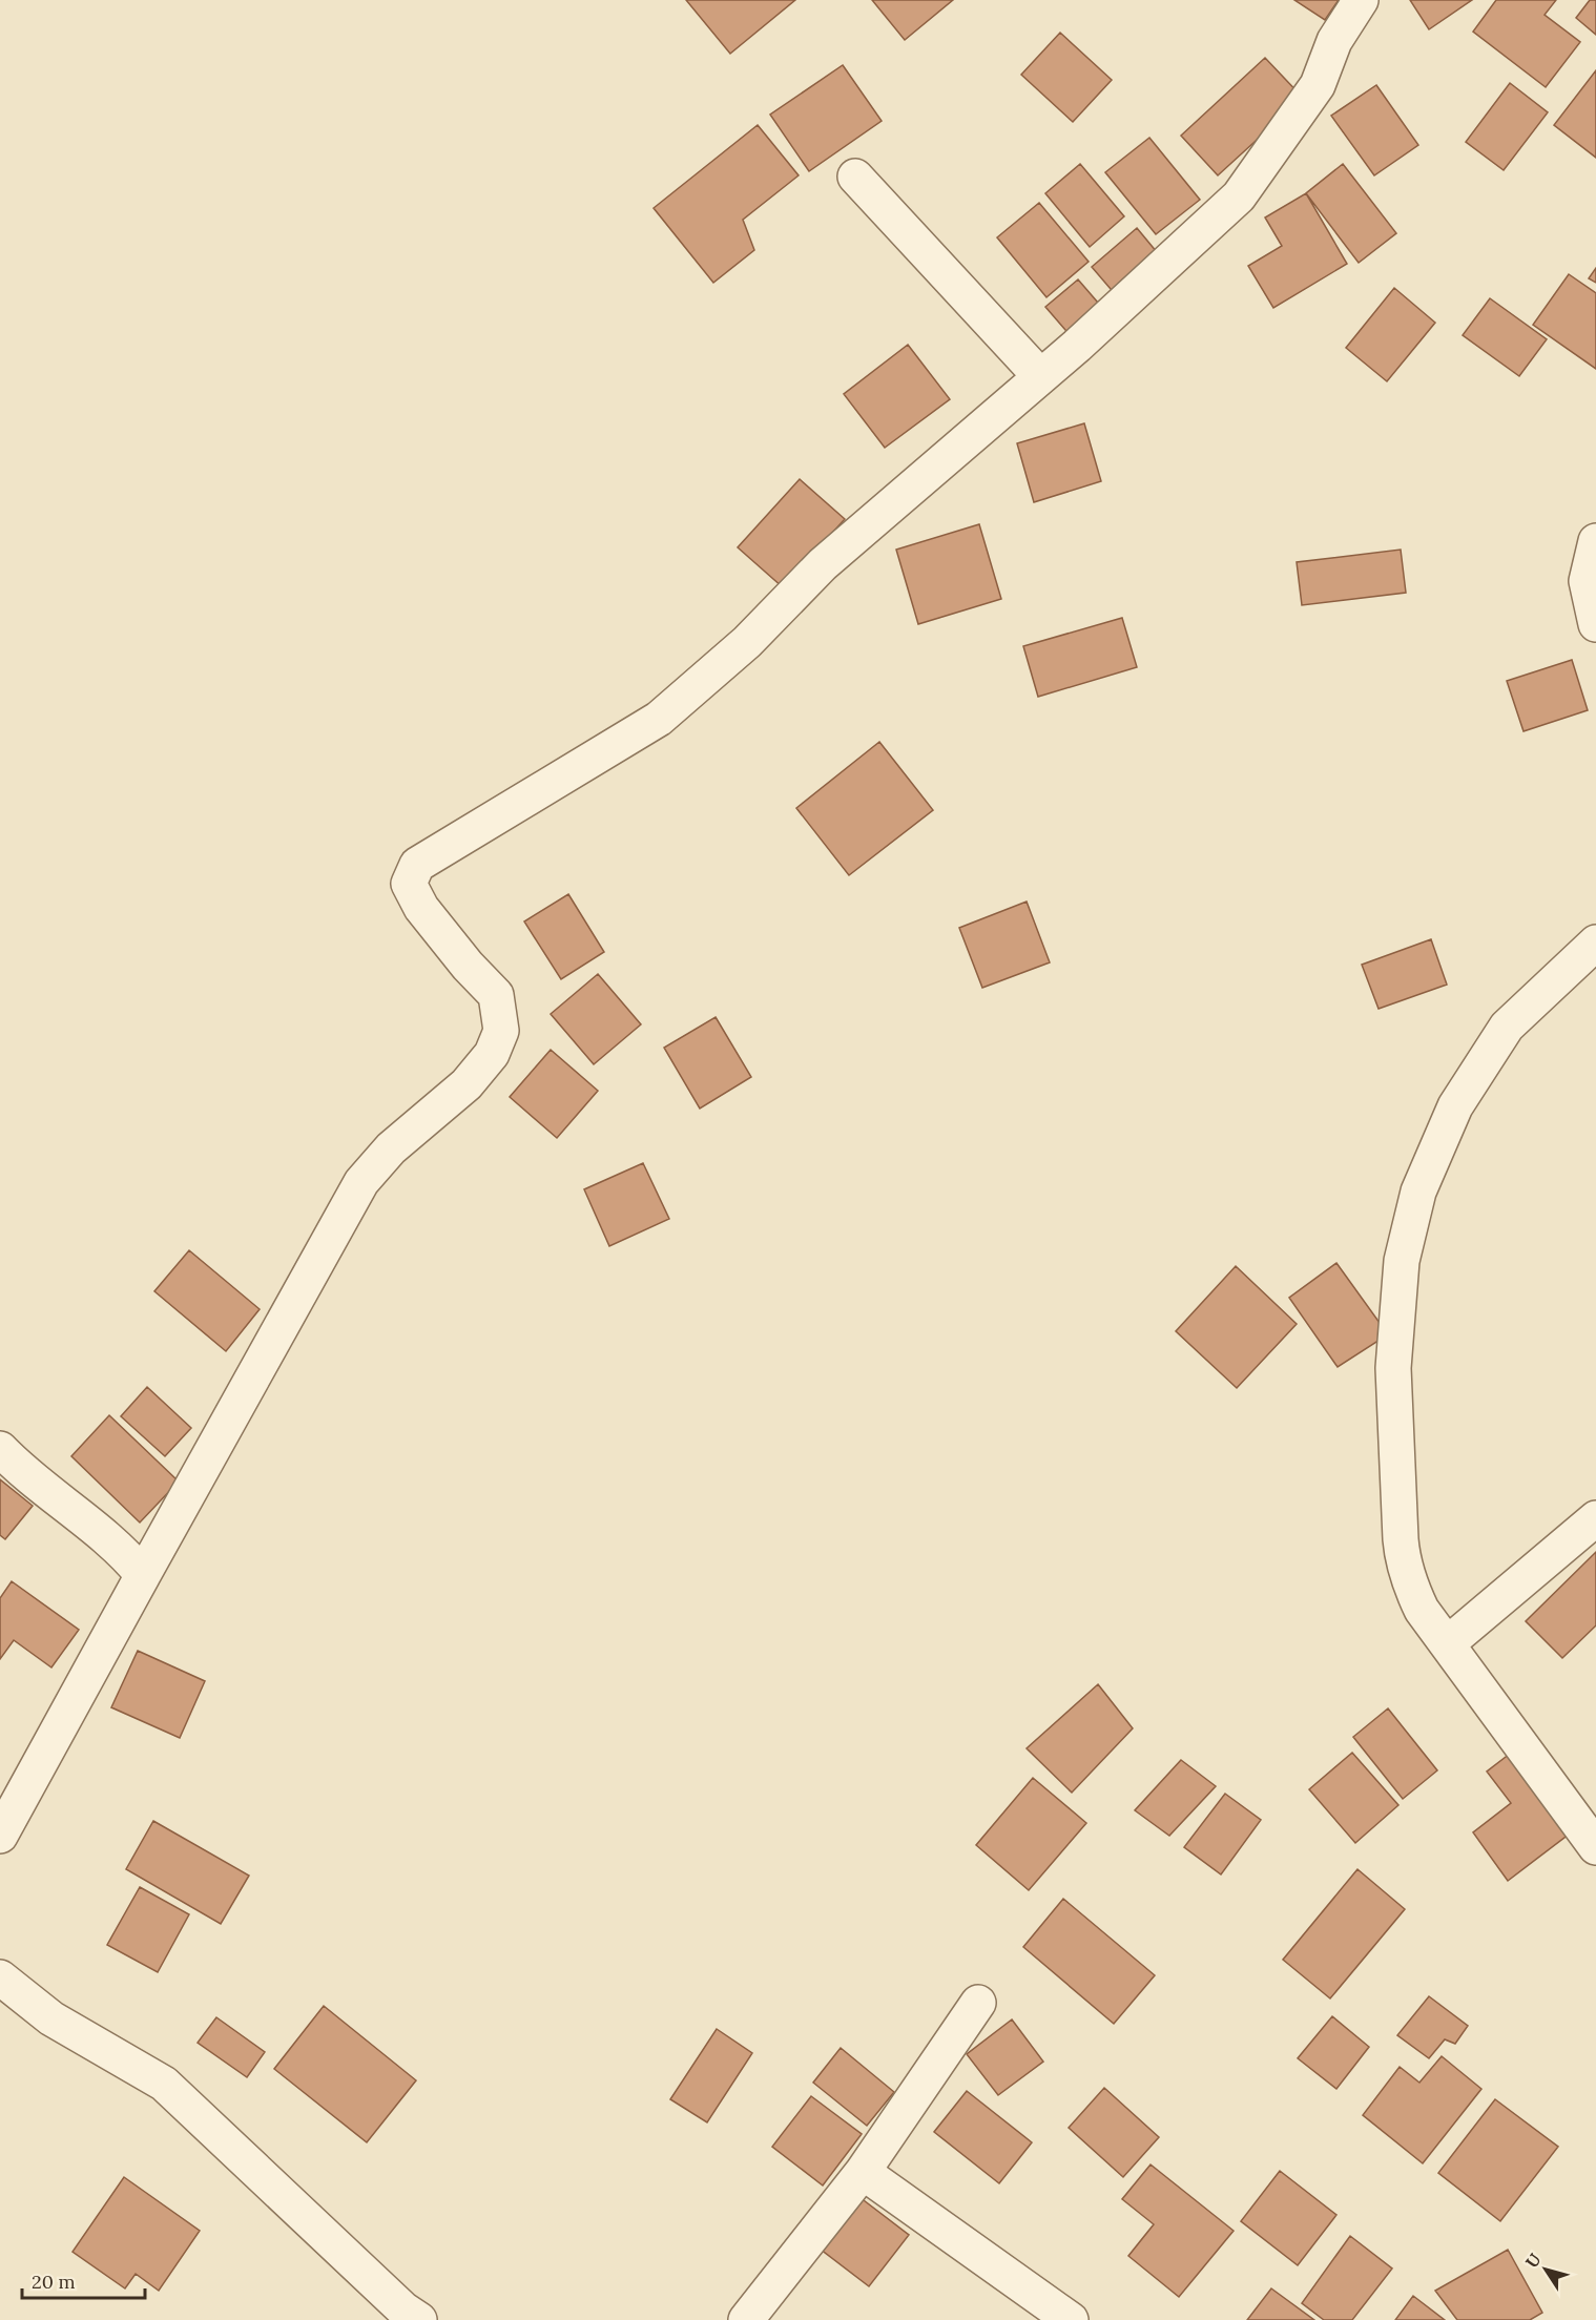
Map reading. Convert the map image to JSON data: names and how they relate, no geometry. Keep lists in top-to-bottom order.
{
  "scale_bar": "20 m",
  "north": "top left"
}
